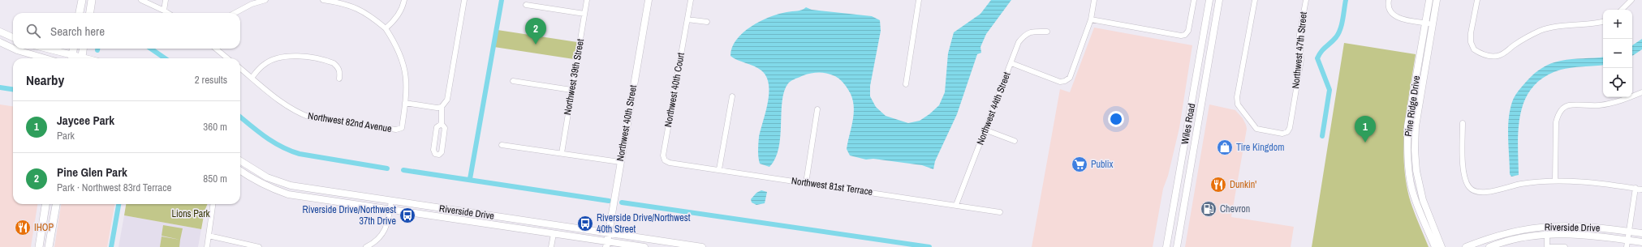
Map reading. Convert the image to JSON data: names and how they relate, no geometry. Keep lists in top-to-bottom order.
{
  "streets": {
    "street": [
      "Northwest 47th Street",
      "Northwest 39th Street",
      "Northwest 40th Court",
      "Pine Ridge Drive",
      "Northwest 44th Street",
      "Northwest 82nd Avenue",
      "Northwest 40th Street",
      "Wiles Road",
      "Northwest 81st Terrace",
      "Riverside Drive"
    ]
  },
  "crossings": [
    ["Northwest 40th Court", "Northwest 81st Terrace"],
    ["Northwest 44th Street", "Northwest 81st Terrace"],
    ["Northwest 40th Street", "Riverside Drive"]
  ],
  "parks": ["Lions Park"],
  "places": {
    "shop": ["Tire Kingdom"],
    "supermarket": ["Publix"],
    "restaurant": ["Dunkin'", "IHOP"],
    "fuel station": ["Chevron"],
    "bus stop": ["Riverside Drive/Northwest 37th Drive", "Riverside Drive/Northwest 40th Street"]
  },
  "page": {
    "map_buttons": ["+", "−"],
    "search": "Search here",
    "pins": ["2", "1"],
    "heading": ["Nearby", "2 results"],
    "list": [
      {
        "mark": "1",
        "name": "Jaycee Park",
        "note": "Park",
        "value": "360 m"
      },
      {
        "mark": "2",
        "name": "Pine Glen Park",
        "note": "Park · Northwest 83rd Terrace",
        "value": "850 m"
      }
    ]
  }
}
